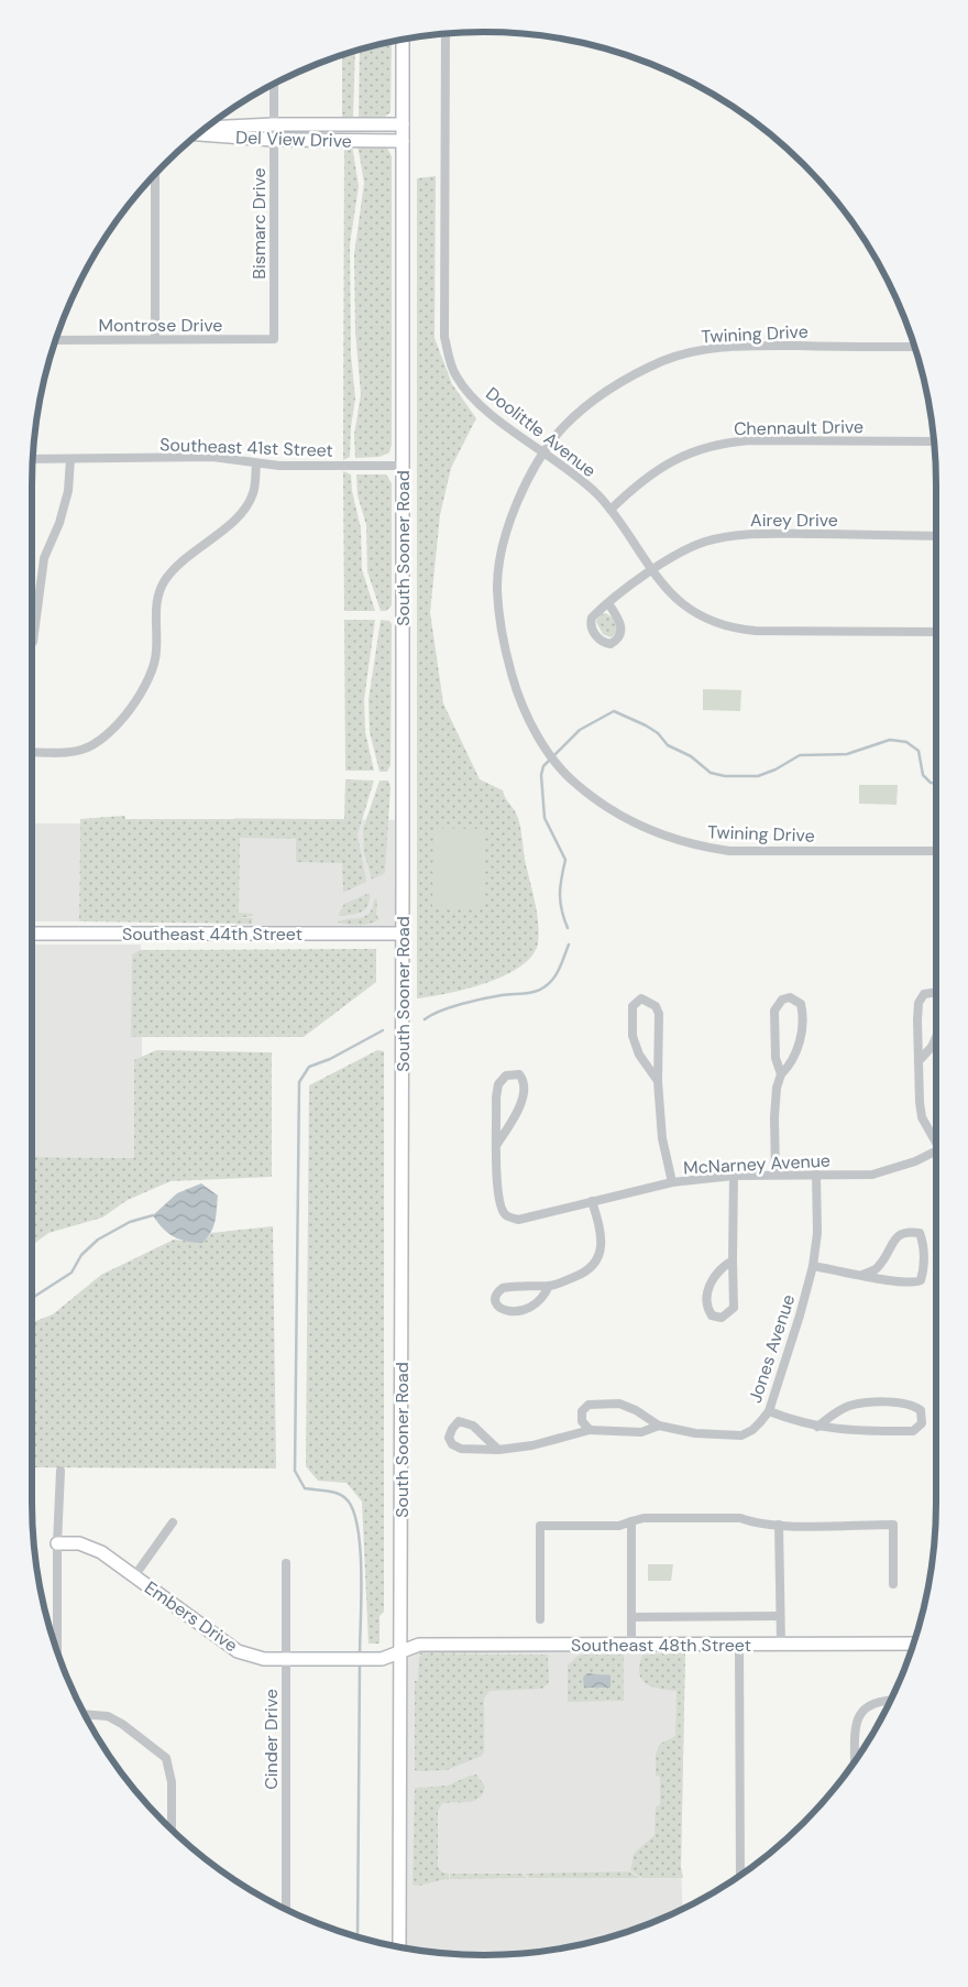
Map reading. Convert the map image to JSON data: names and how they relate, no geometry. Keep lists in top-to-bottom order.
{
  "streets": {
    "main road": [
      "Del View Drive",
      "South Sooner Road",
      "Southeast 44th Street",
      "Embers Drive",
      "Southeast 48th Street"
    ],
    "street": [
      "Bismarc Drive",
      "Montrose Drive",
      "Twining Drive",
      "Chennault Drive",
      "Doolittle Avenue",
      "Southeast 41st Street",
      "Airey Drive",
      "McNarney Avenue",
      "Jones Avenue",
      "Cinder Drive"
    ]
  },
  "crossings": [
    ["Del View Drive", "Bismarc Drive"],
    ["Del View Drive", "South Sooner Road"],
    ["Bismarc Drive", "Montrose Drive"],
    ["Twining Drive", "Doolittle Avenue"],
    ["Chennault Drive", "Doolittle Avenue"],
    ["Doolittle Avenue", "Airey Drive"],
    ["Southeast 41st Street", "South Sooner Road"],
    ["South Sooner Road", "Southeast 44th Street"],
    ["South Sooner Road", "Embers Drive"],
    ["South Sooner Road", "Southeast 48th Street"],
    ["McNarney Avenue", "Jones Avenue"],
    ["Embers Drive", "Southeast 48th Street"],
    ["Embers Drive", "Cinder Drive"]
  ]
}
